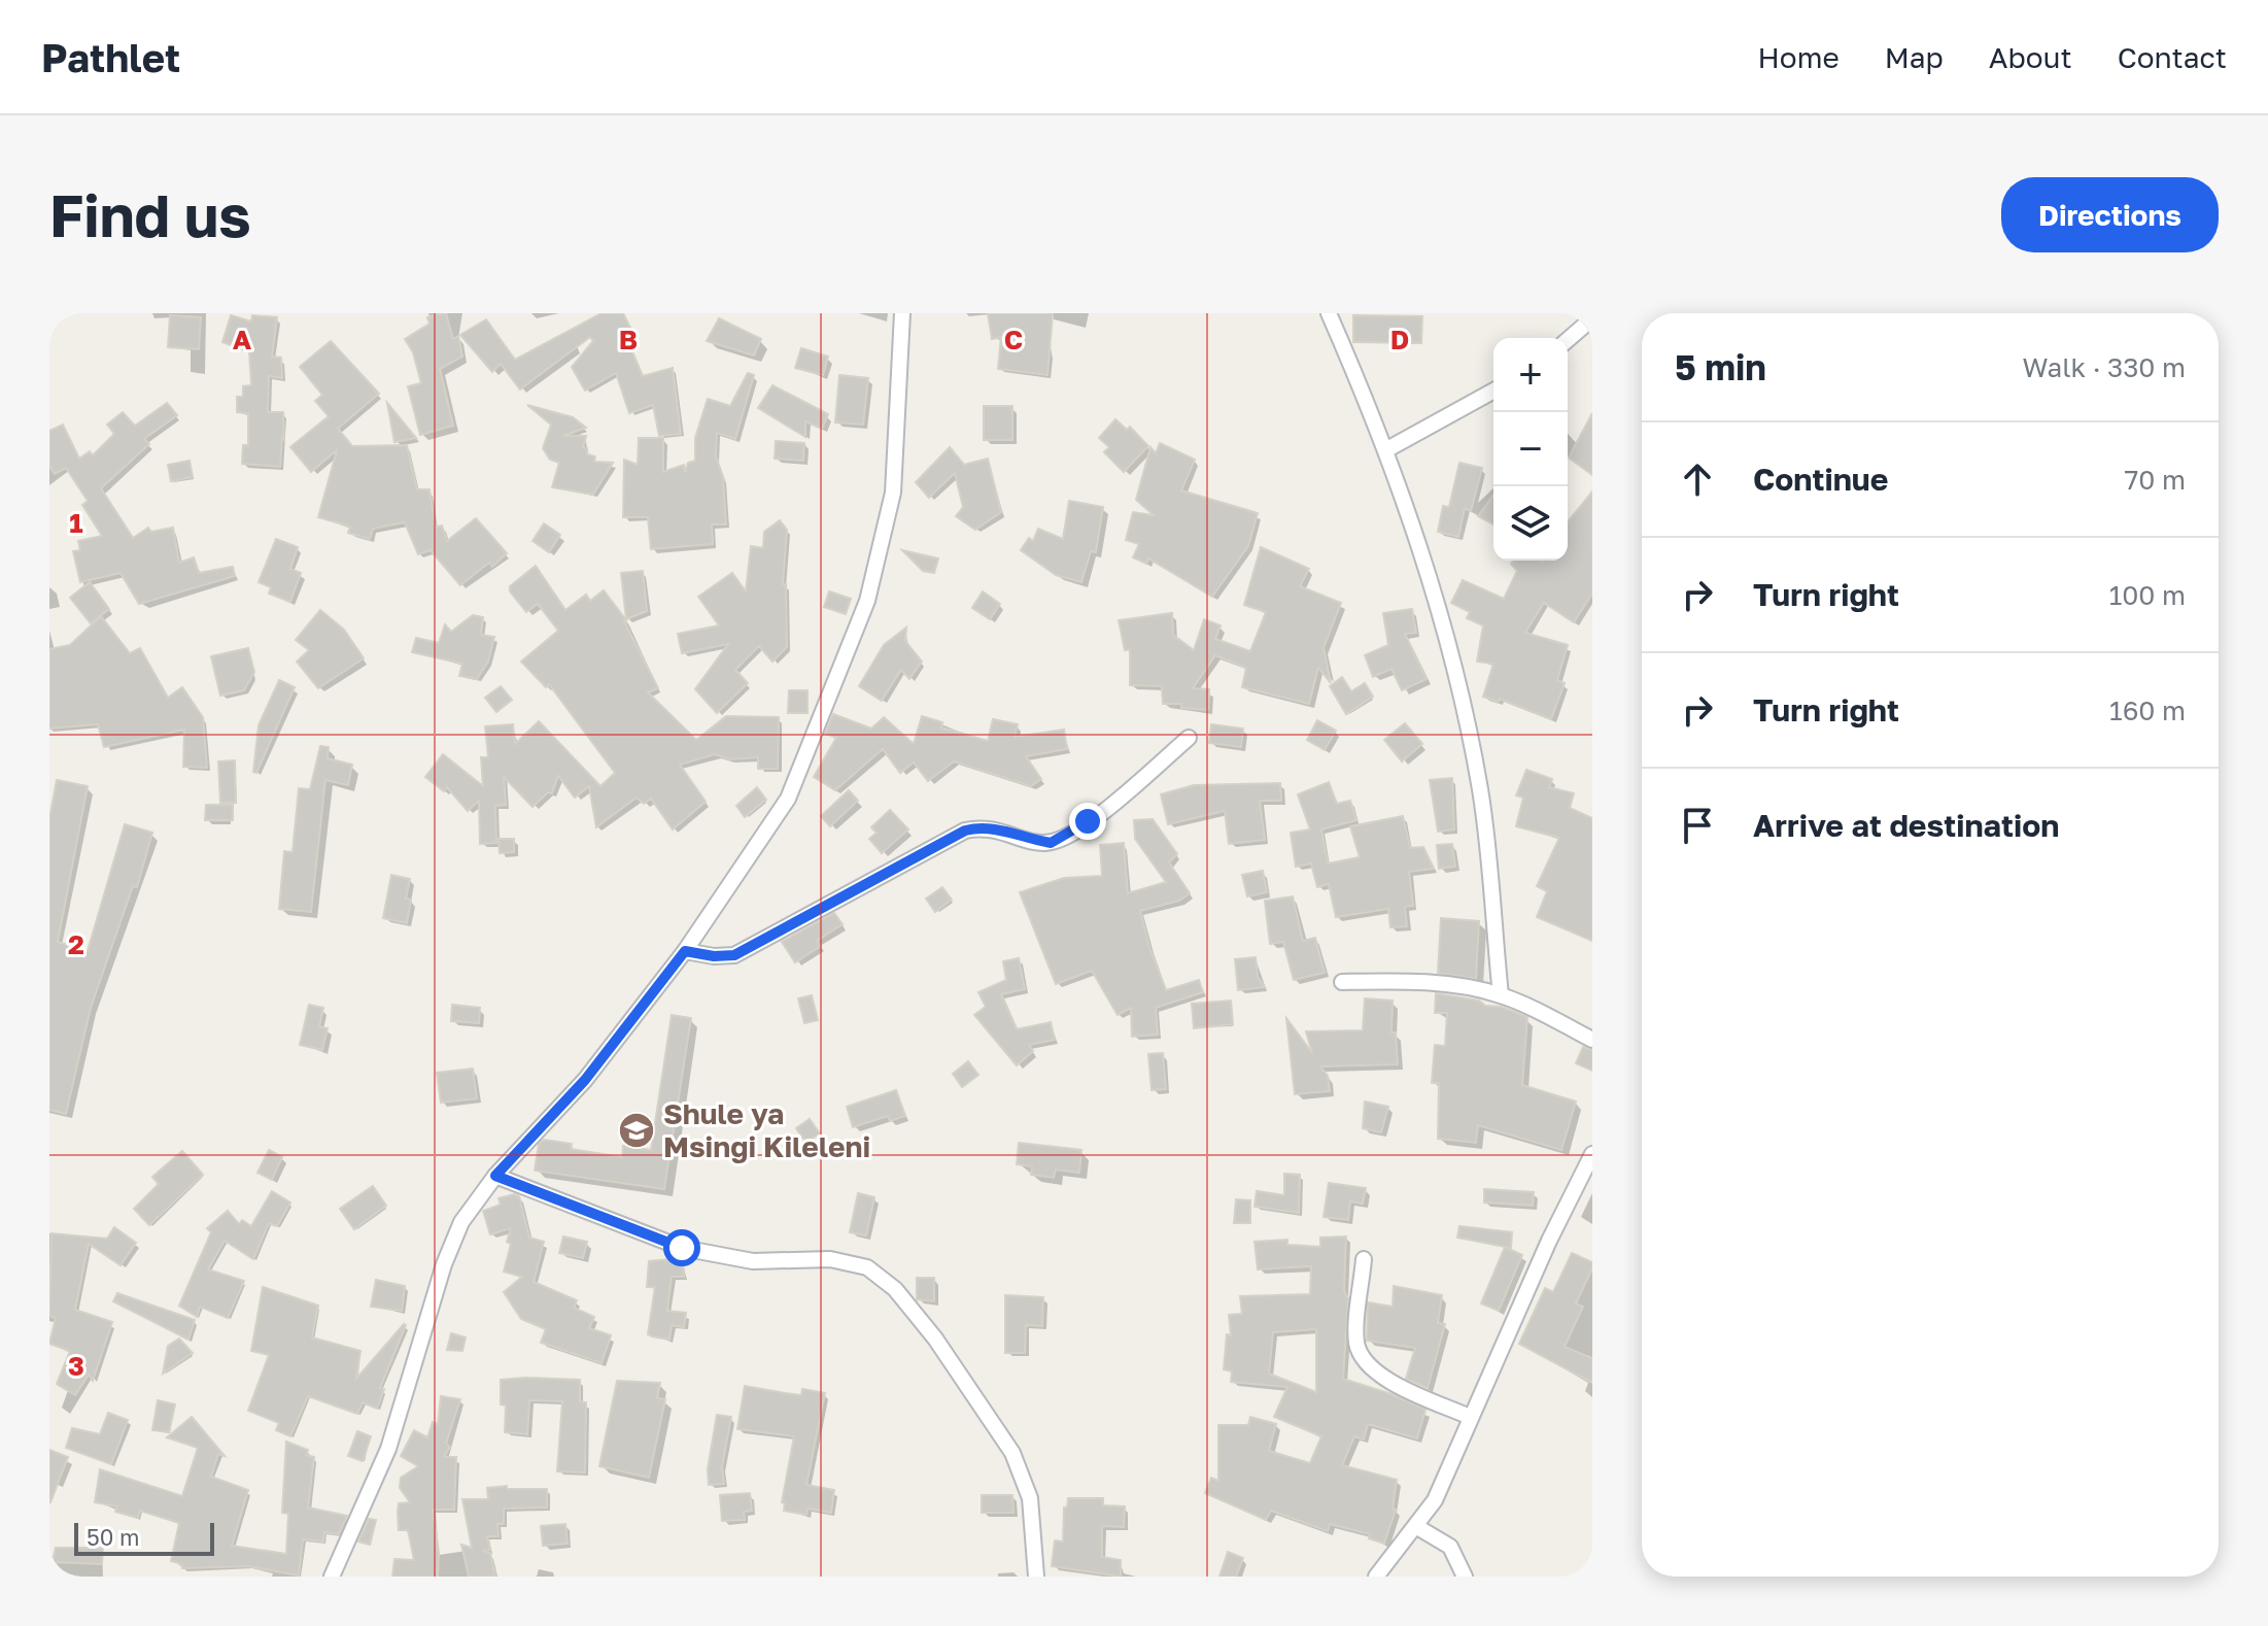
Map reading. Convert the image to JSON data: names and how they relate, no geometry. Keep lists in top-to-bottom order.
{
  "places": {
    "school or university": ["Shule ya Msingi Kileleni"]
  },
  "scale_bar": "50 m",
  "page": {
    "header": "Pathlet",
    "nav": [
      "Home",
      "Map",
      "About",
      "Contact"
    ],
    "buttons": "Directions",
    "title": "Find us",
    "heading": ["5 min", "Walk · 330 m"],
    "map_buttons": ["+", "−"],
    "list": [
      ["Continue", "70 m"],
      ["Turn right", "100 m"],
      ["Turn right", "160 m"],
      "Arrive at destination"
    ],
    "scale": "50 m"
  },
  "grid": {
    "columns": [
      "A",
      "B",
      "C",
      "D"
    ],
    "rows": ["1", "2", "3"]
  }
}
